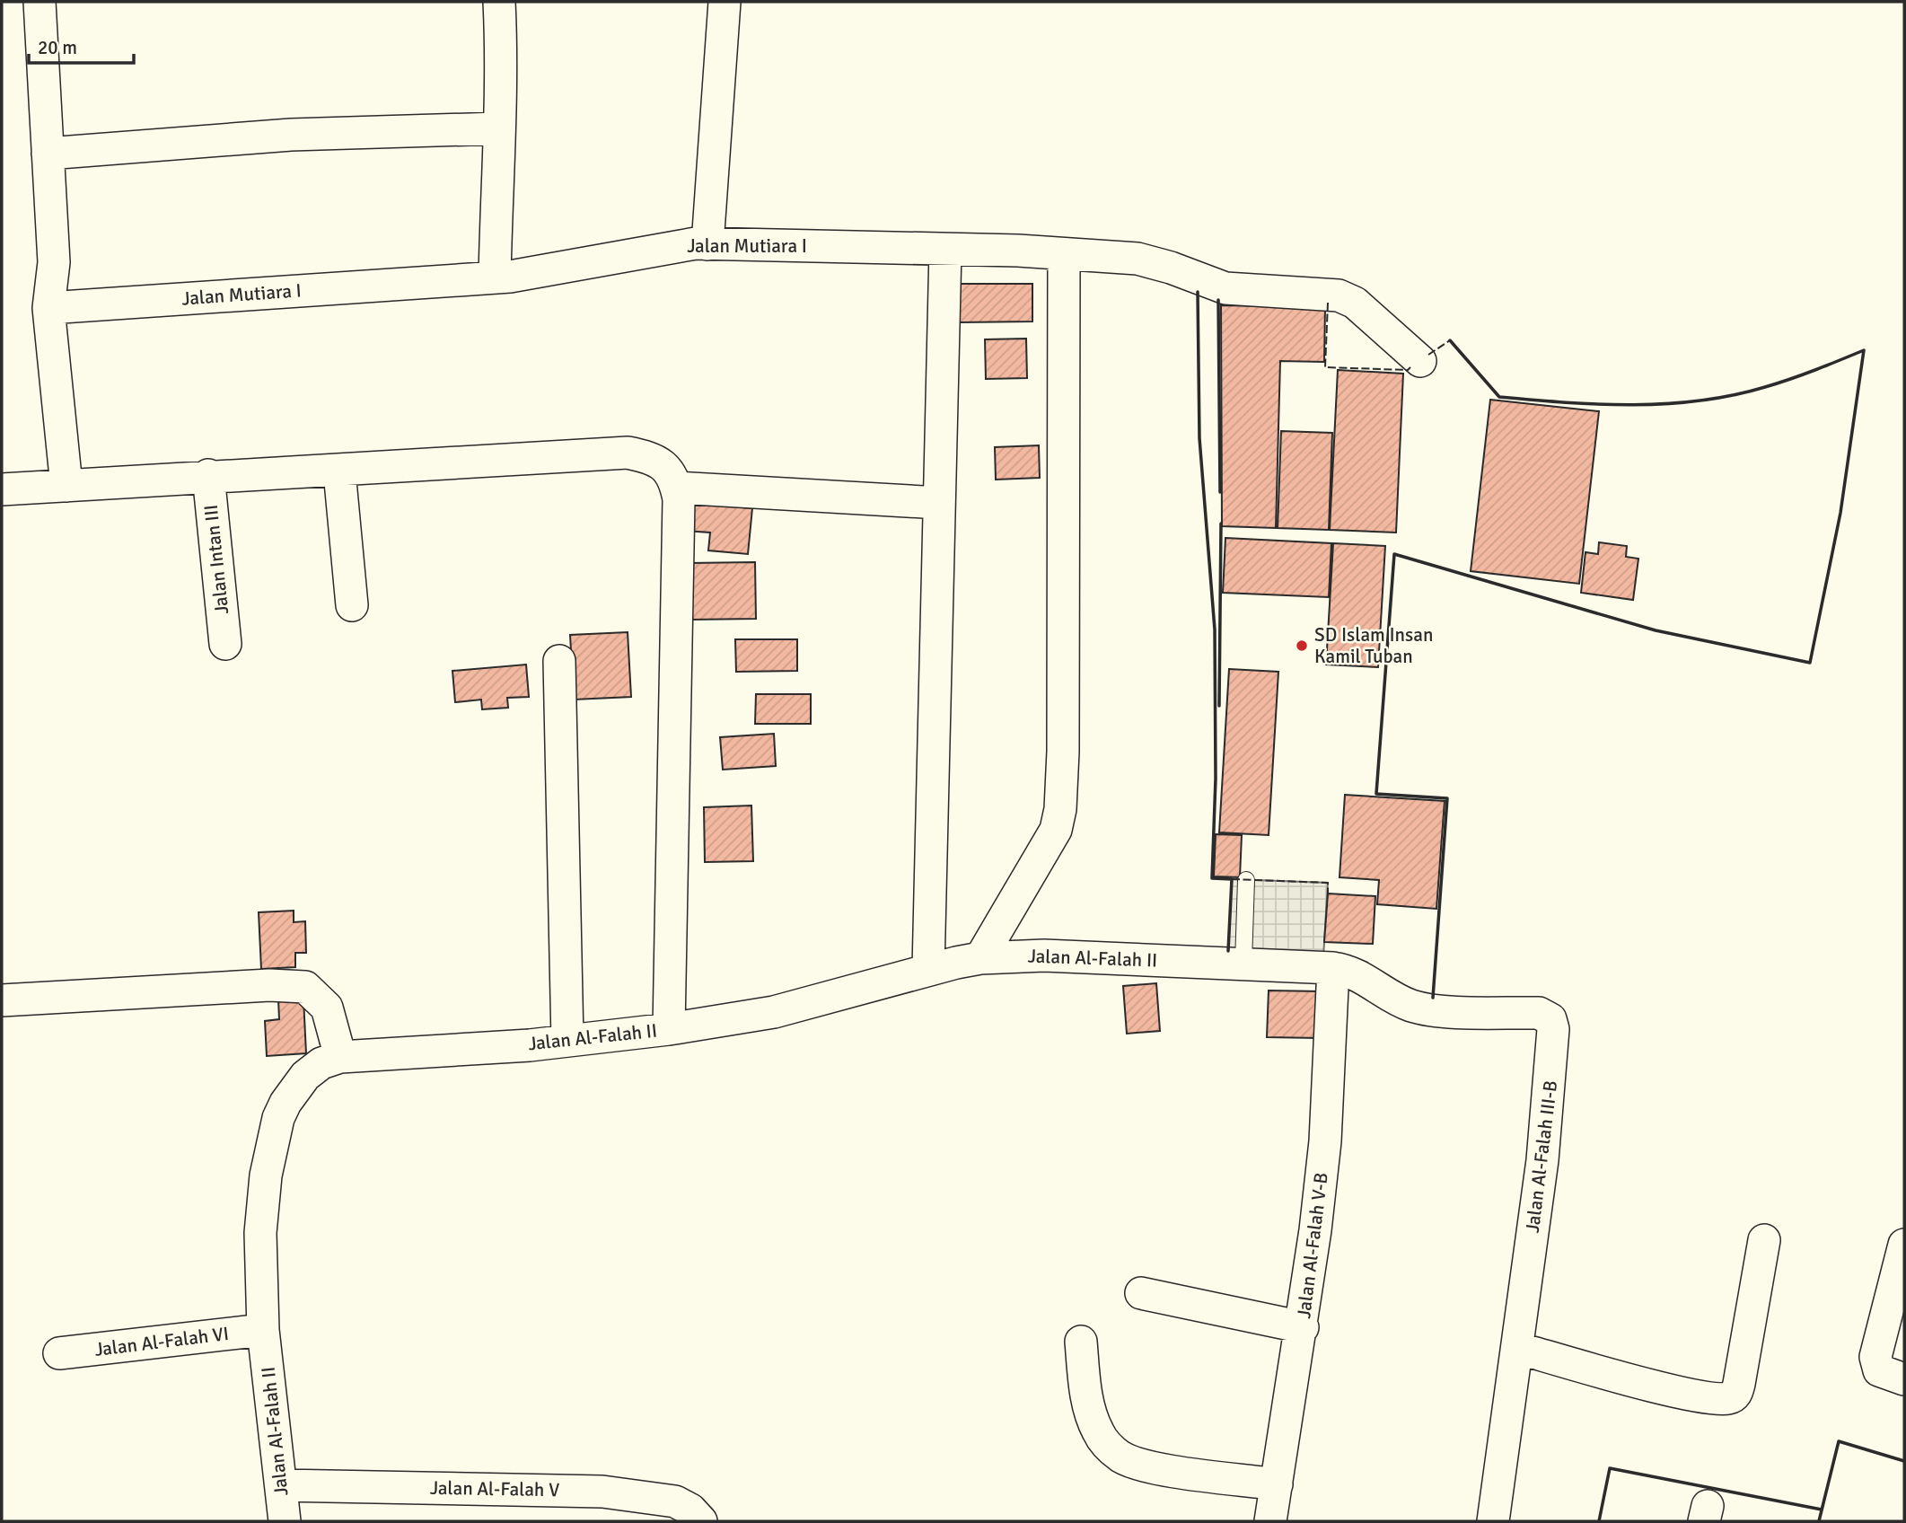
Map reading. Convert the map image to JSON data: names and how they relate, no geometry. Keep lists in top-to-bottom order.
{
  "streets": {
    "street": [
      "Jalan Mutiara I",
      "Jalan Intan III",
      "Jalan Al-Falah II",
      "Jalan Al-Falah III-B",
      "Jalan Al-Falah V-B",
      "Jalan Al-Falah VI",
      "Jalan Al-Falah V"
    ]
  },
  "crossings": [
    ["Jalan Al-Falah II", "Jalan Al-Falah III-B"],
    ["Jalan Al-Falah II", "Jalan Al-Falah V-B"],
    ["Jalan Al-Falah II", "Jalan Al-Falah VI"],
    ["Jalan Al-Falah II", "Jalan Al-Falah V"],
    ["Jalan Al-Falah III-B", "Jalan Al-Falah V-B"]
  ],
  "places": ["SD Islam Insan Kamil Tuban"],
  "scale_bar": "20 m"
}
